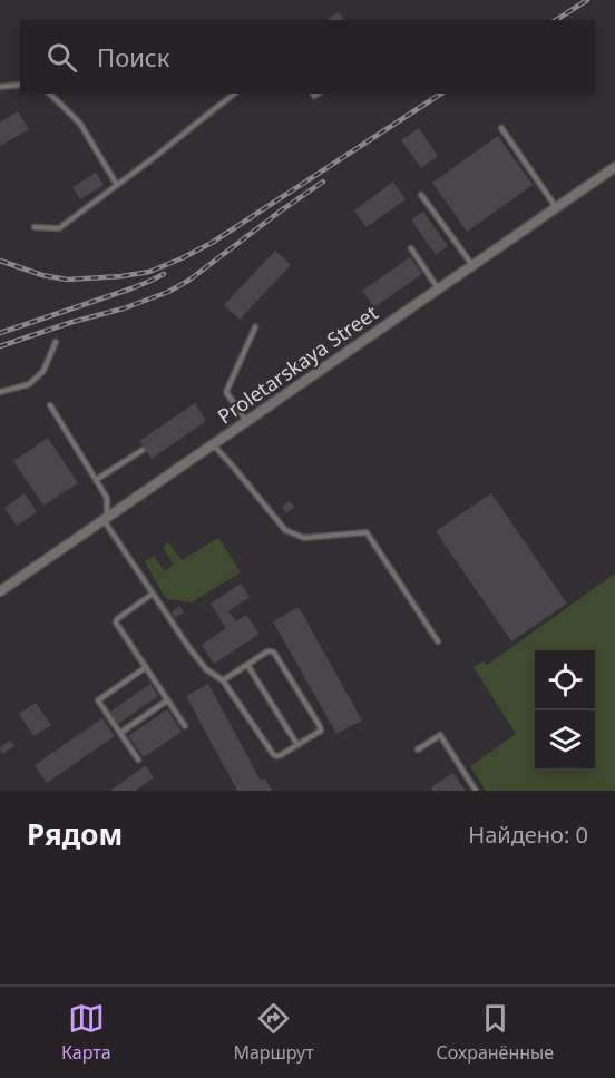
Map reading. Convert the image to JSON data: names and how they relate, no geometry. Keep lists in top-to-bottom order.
{
  "streets": {
    "street": ["Proletarskaya Street"]
  },
  "page": {
    "search": "Поиск",
    "heading": ["Рядом", "Найдено: 0"],
    "nav": ["Карта", "Маршрут", "Сохранённые"]
  }
}
